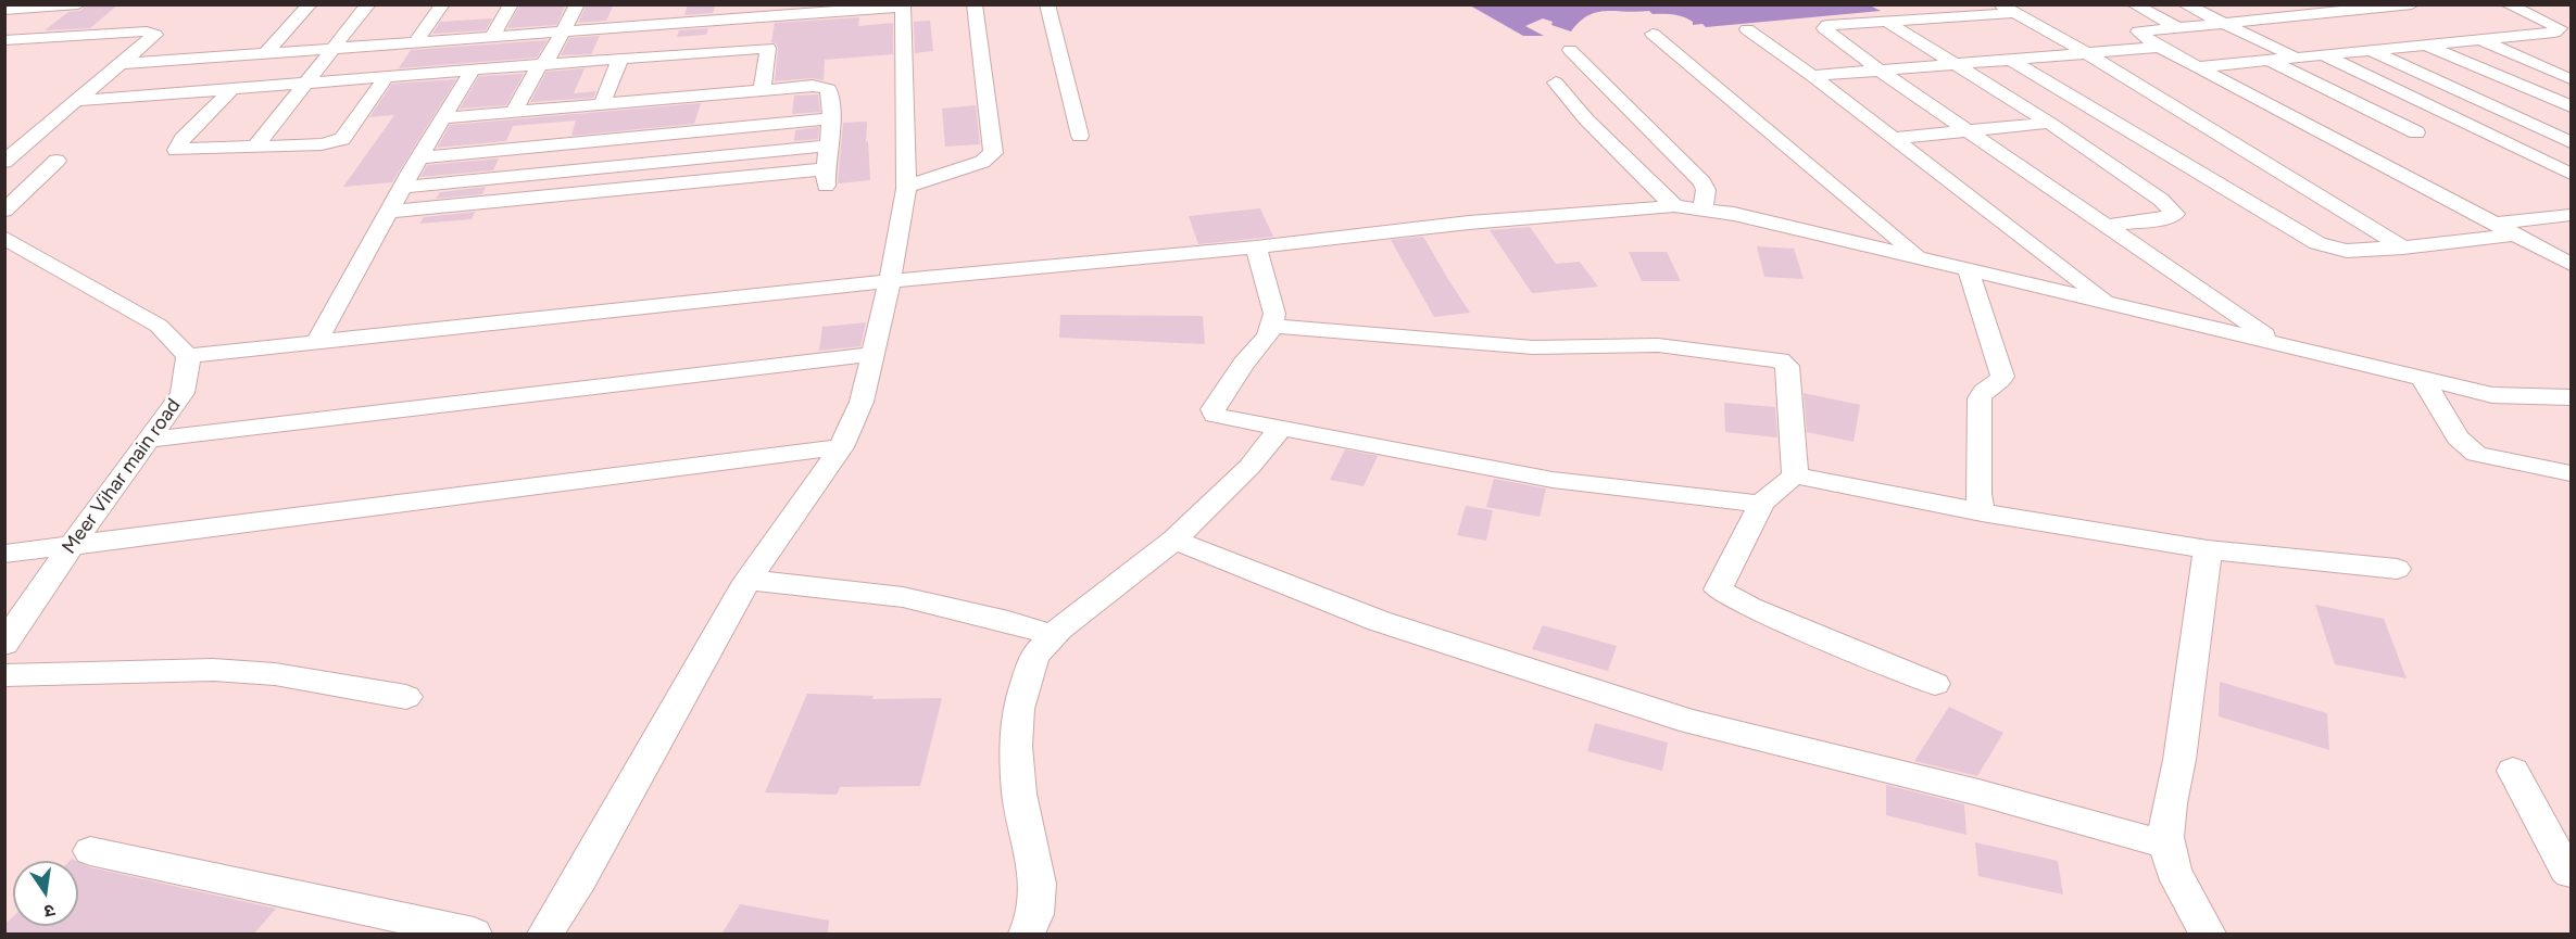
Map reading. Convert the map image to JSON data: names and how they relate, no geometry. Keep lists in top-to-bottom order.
{
  "streets": {
    "street": ["Meer Vihar main road"]
  },
  "north": "bottom"
}
